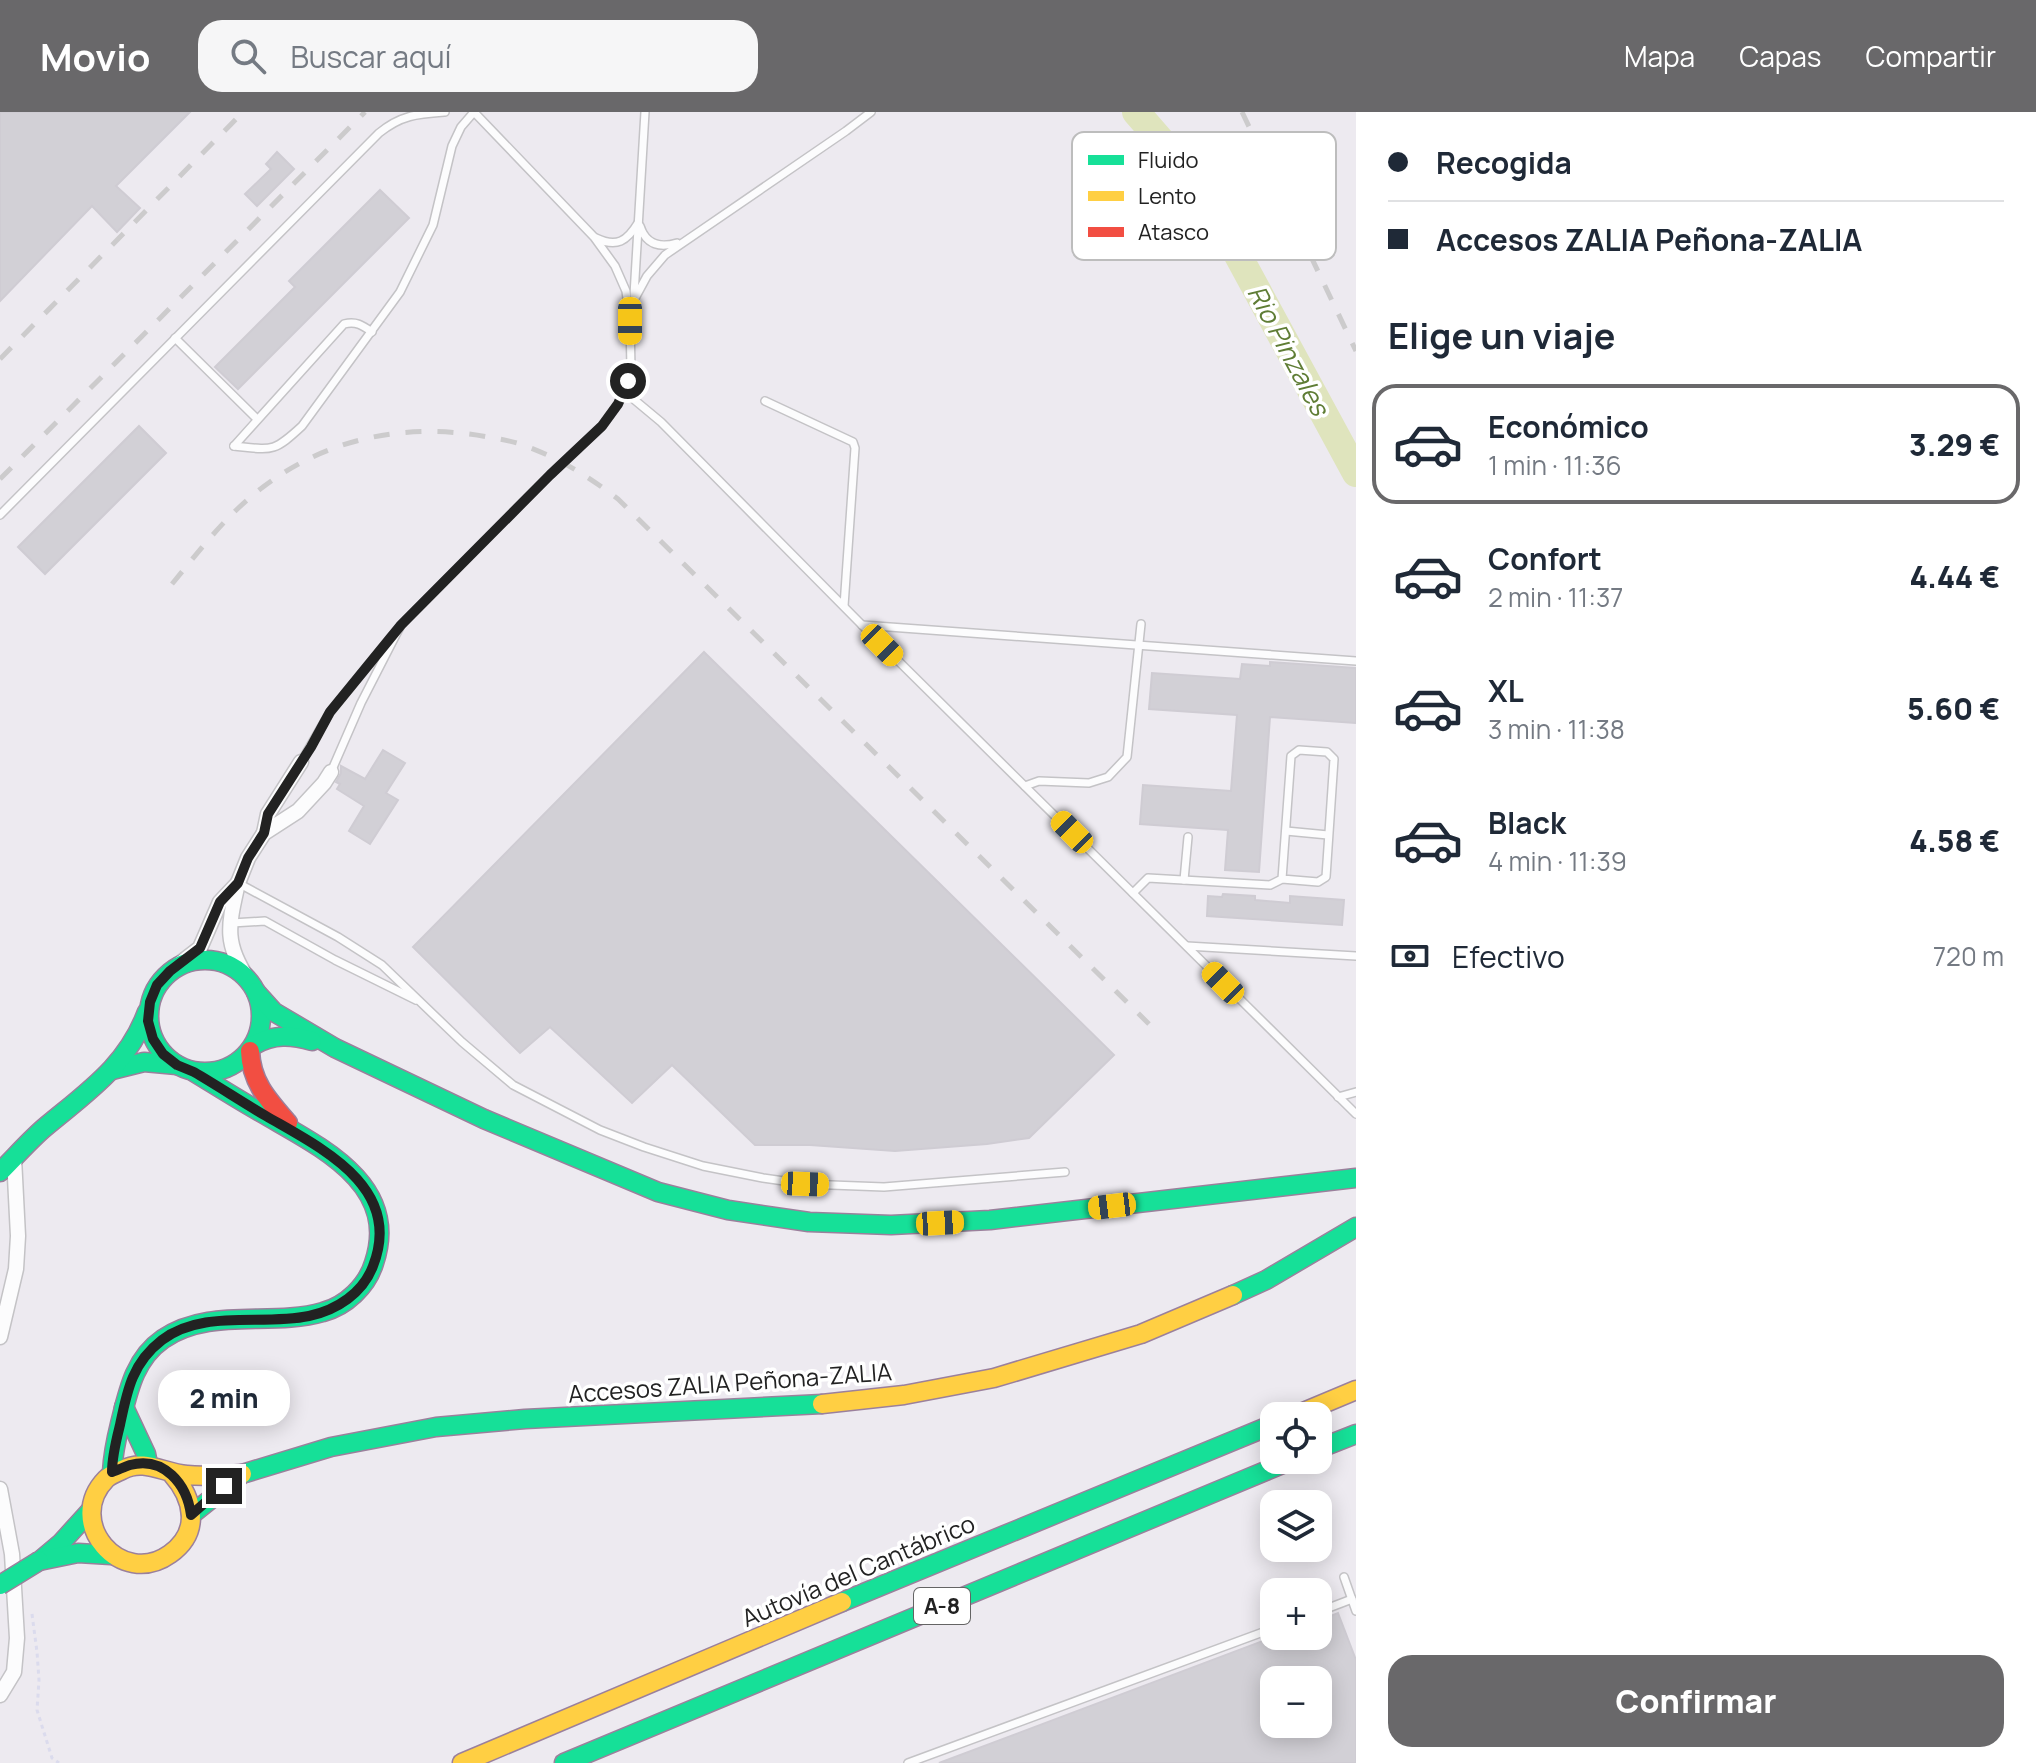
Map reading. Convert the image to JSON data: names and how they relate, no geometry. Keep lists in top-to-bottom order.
{
  "streets": {
    "main road": ["Accesos ZALIA Peñona-ZALIA", "Autovía del Cantábrico", "A-8"]
  },
  "water": ["Rio Pinzales"],
  "legend": ["Fluido", "Lento", "Atasco"],
  "page": {
    "header": "Movio",
    "search": "Buscar aquí",
    "nav": ["Mapa", "Capas", "Compartir"],
    "banner": ["Recogida", "Accesos ZALIA Peñona-ZALIA"],
    "heading": "Elige un viaje",
    "list": [
      {
        "name": "Económico",
        "note": "1 min · 11:36",
        "value": "3.29 €"
      },
      {
        "name": "Confort",
        "note": "2 min · 11:37",
        "value": "4.44 €"
      },
      {
        "name": "XL",
        "note": "3 min · 11:38",
        "value": "5.60 €"
      },
      {
        "name": "Black",
        "note": "4 min · 11:39",
        "value": "4.58 €"
      }
    ],
    "pay": ["Efectivo", "720 m"],
    "bubble": "2 min",
    "map_buttons": ["+", "−"],
    "buttons": "Confirmar"
  }
}
